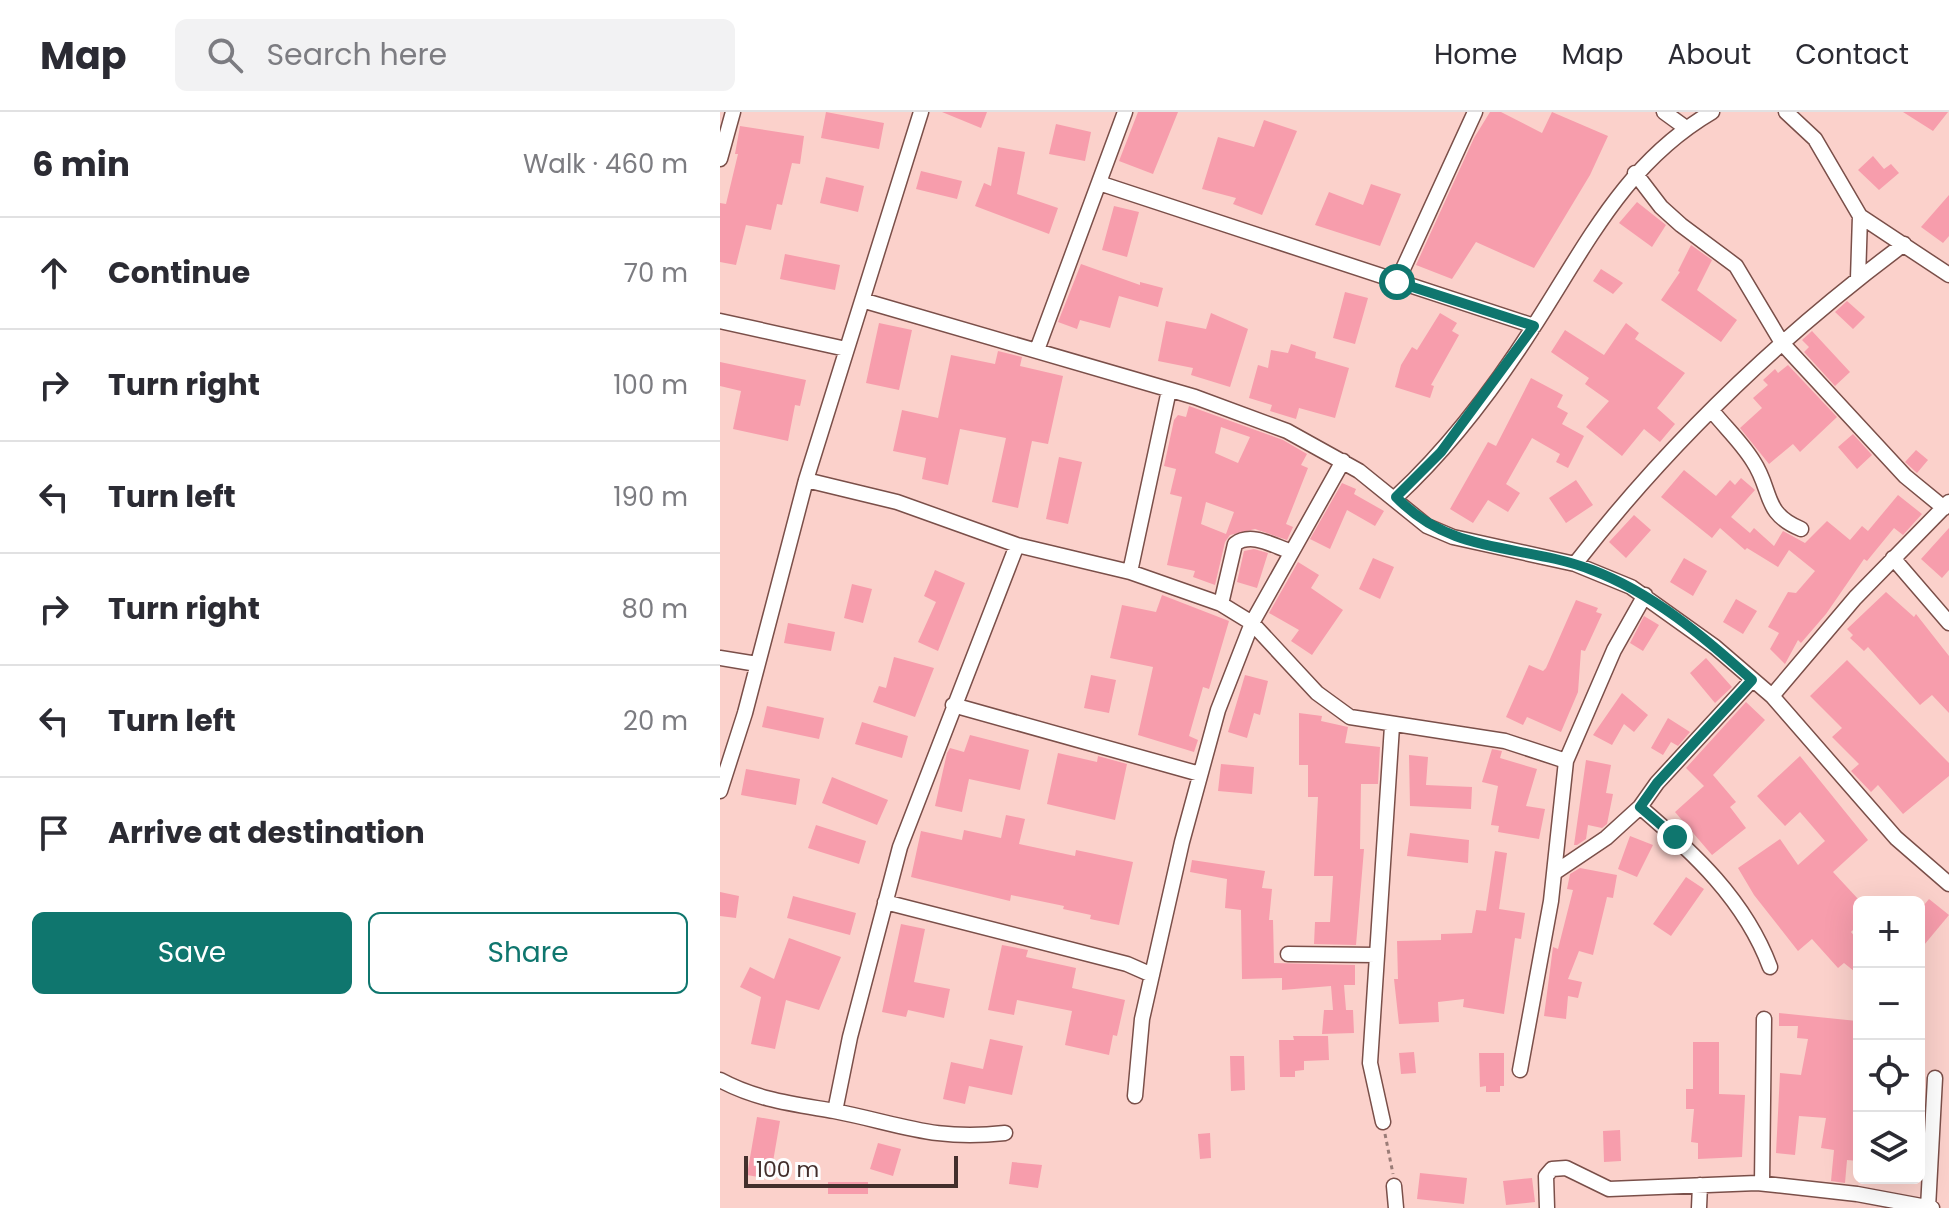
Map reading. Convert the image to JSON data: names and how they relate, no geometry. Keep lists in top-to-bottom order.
{
  "scale_bar": "100 m",
  "page": {
    "header": "Map",
    "search": "Search here",
    "nav": [
      "Home",
      "Map",
      "About",
      "Contact"
    ],
    "heading": ["6 min", "Walk · 460 m"],
    "list": [
      ["Continue", "70 m"],
      ["Turn right", "100 m"],
      ["Turn left", "190 m"],
      ["Turn right", "80 m"],
      ["Turn left", "20 m"],
      "Arrive at destination"
    ],
    "buttons": ["Save", "Share"],
    "map_buttons": ["+", "−"],
    "scale": "100 m"
  }
}
